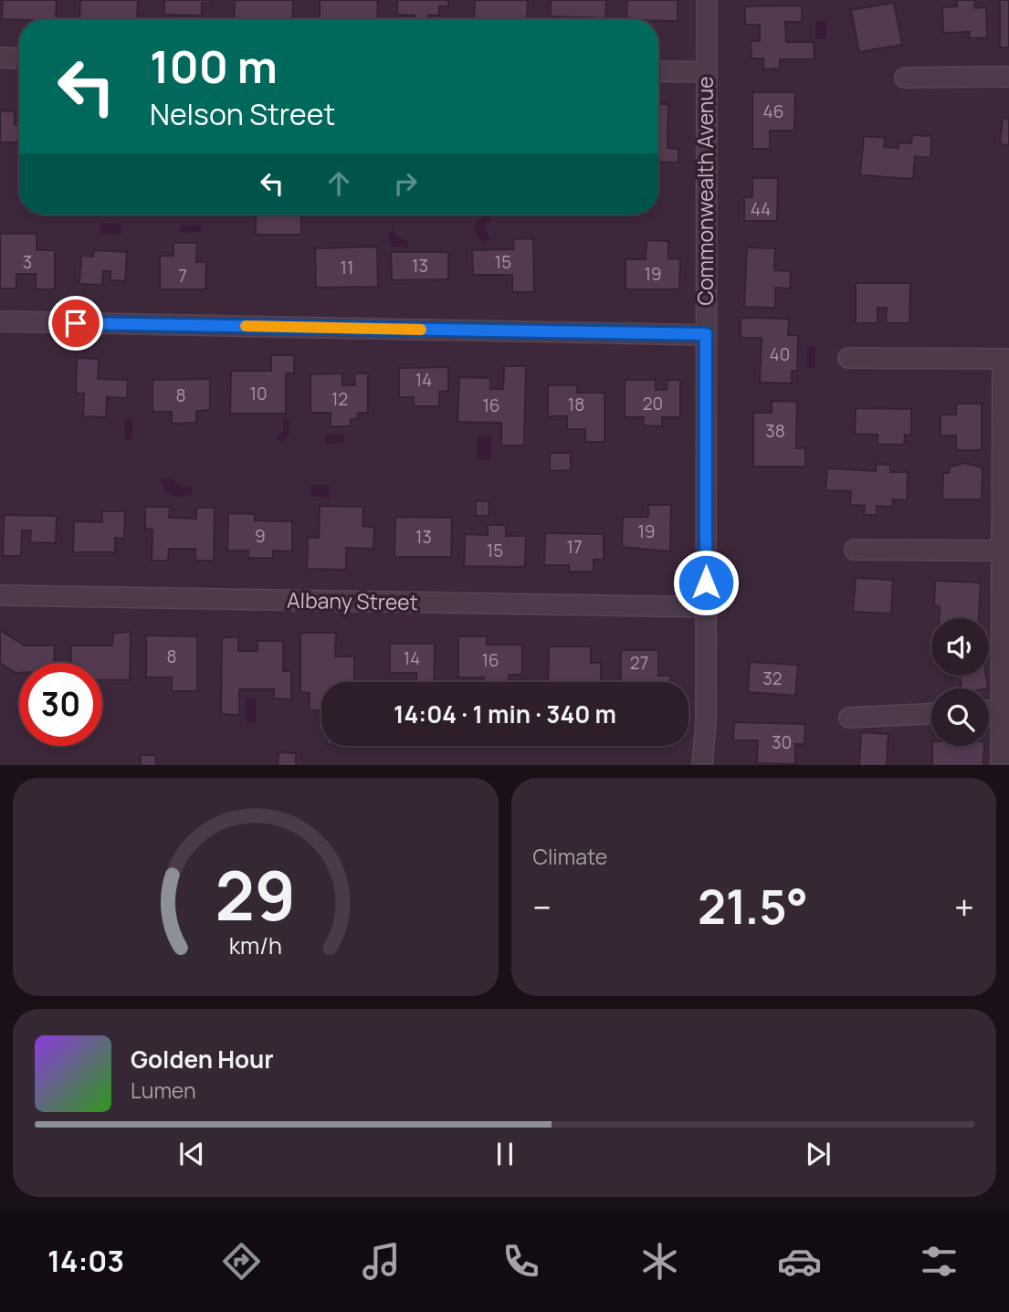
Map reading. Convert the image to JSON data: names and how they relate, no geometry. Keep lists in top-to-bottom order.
{
  "streets": {
    "street": ["Commonwealth Avenue", "Albany Street"]
  },
  "crossings": [
    ["Commonwealth Avenue", "Albany Street"]
  ],
  "house_numbers": [
    "46",
    "44",
    "3",
    "15",
    "13",
    "11",
    "19",
    "7",
    "40",
    "14",
    "10",
    "8",
    "12",
    "20",
    "18",
    "16",
    "38",
    "19",
    "9",
    "13",
    "17",
    "15",
    "8",
    "14",
    "16",
    "27",
    "32",
    "30"
  ],
  "page": {
    "turn": ["100 m", "Nelson Street"],
    "limit": "30",
    "trip": "14:04 · 1 min · 340 m",
    "tile": "Climate",
    "heat": ["−", "21.5°", "+"],
    "song": ["Golden Hour", "Lumen"],
    "tabs": "14:03",
    "gauge": ["29", "km/h"]
  }
}
